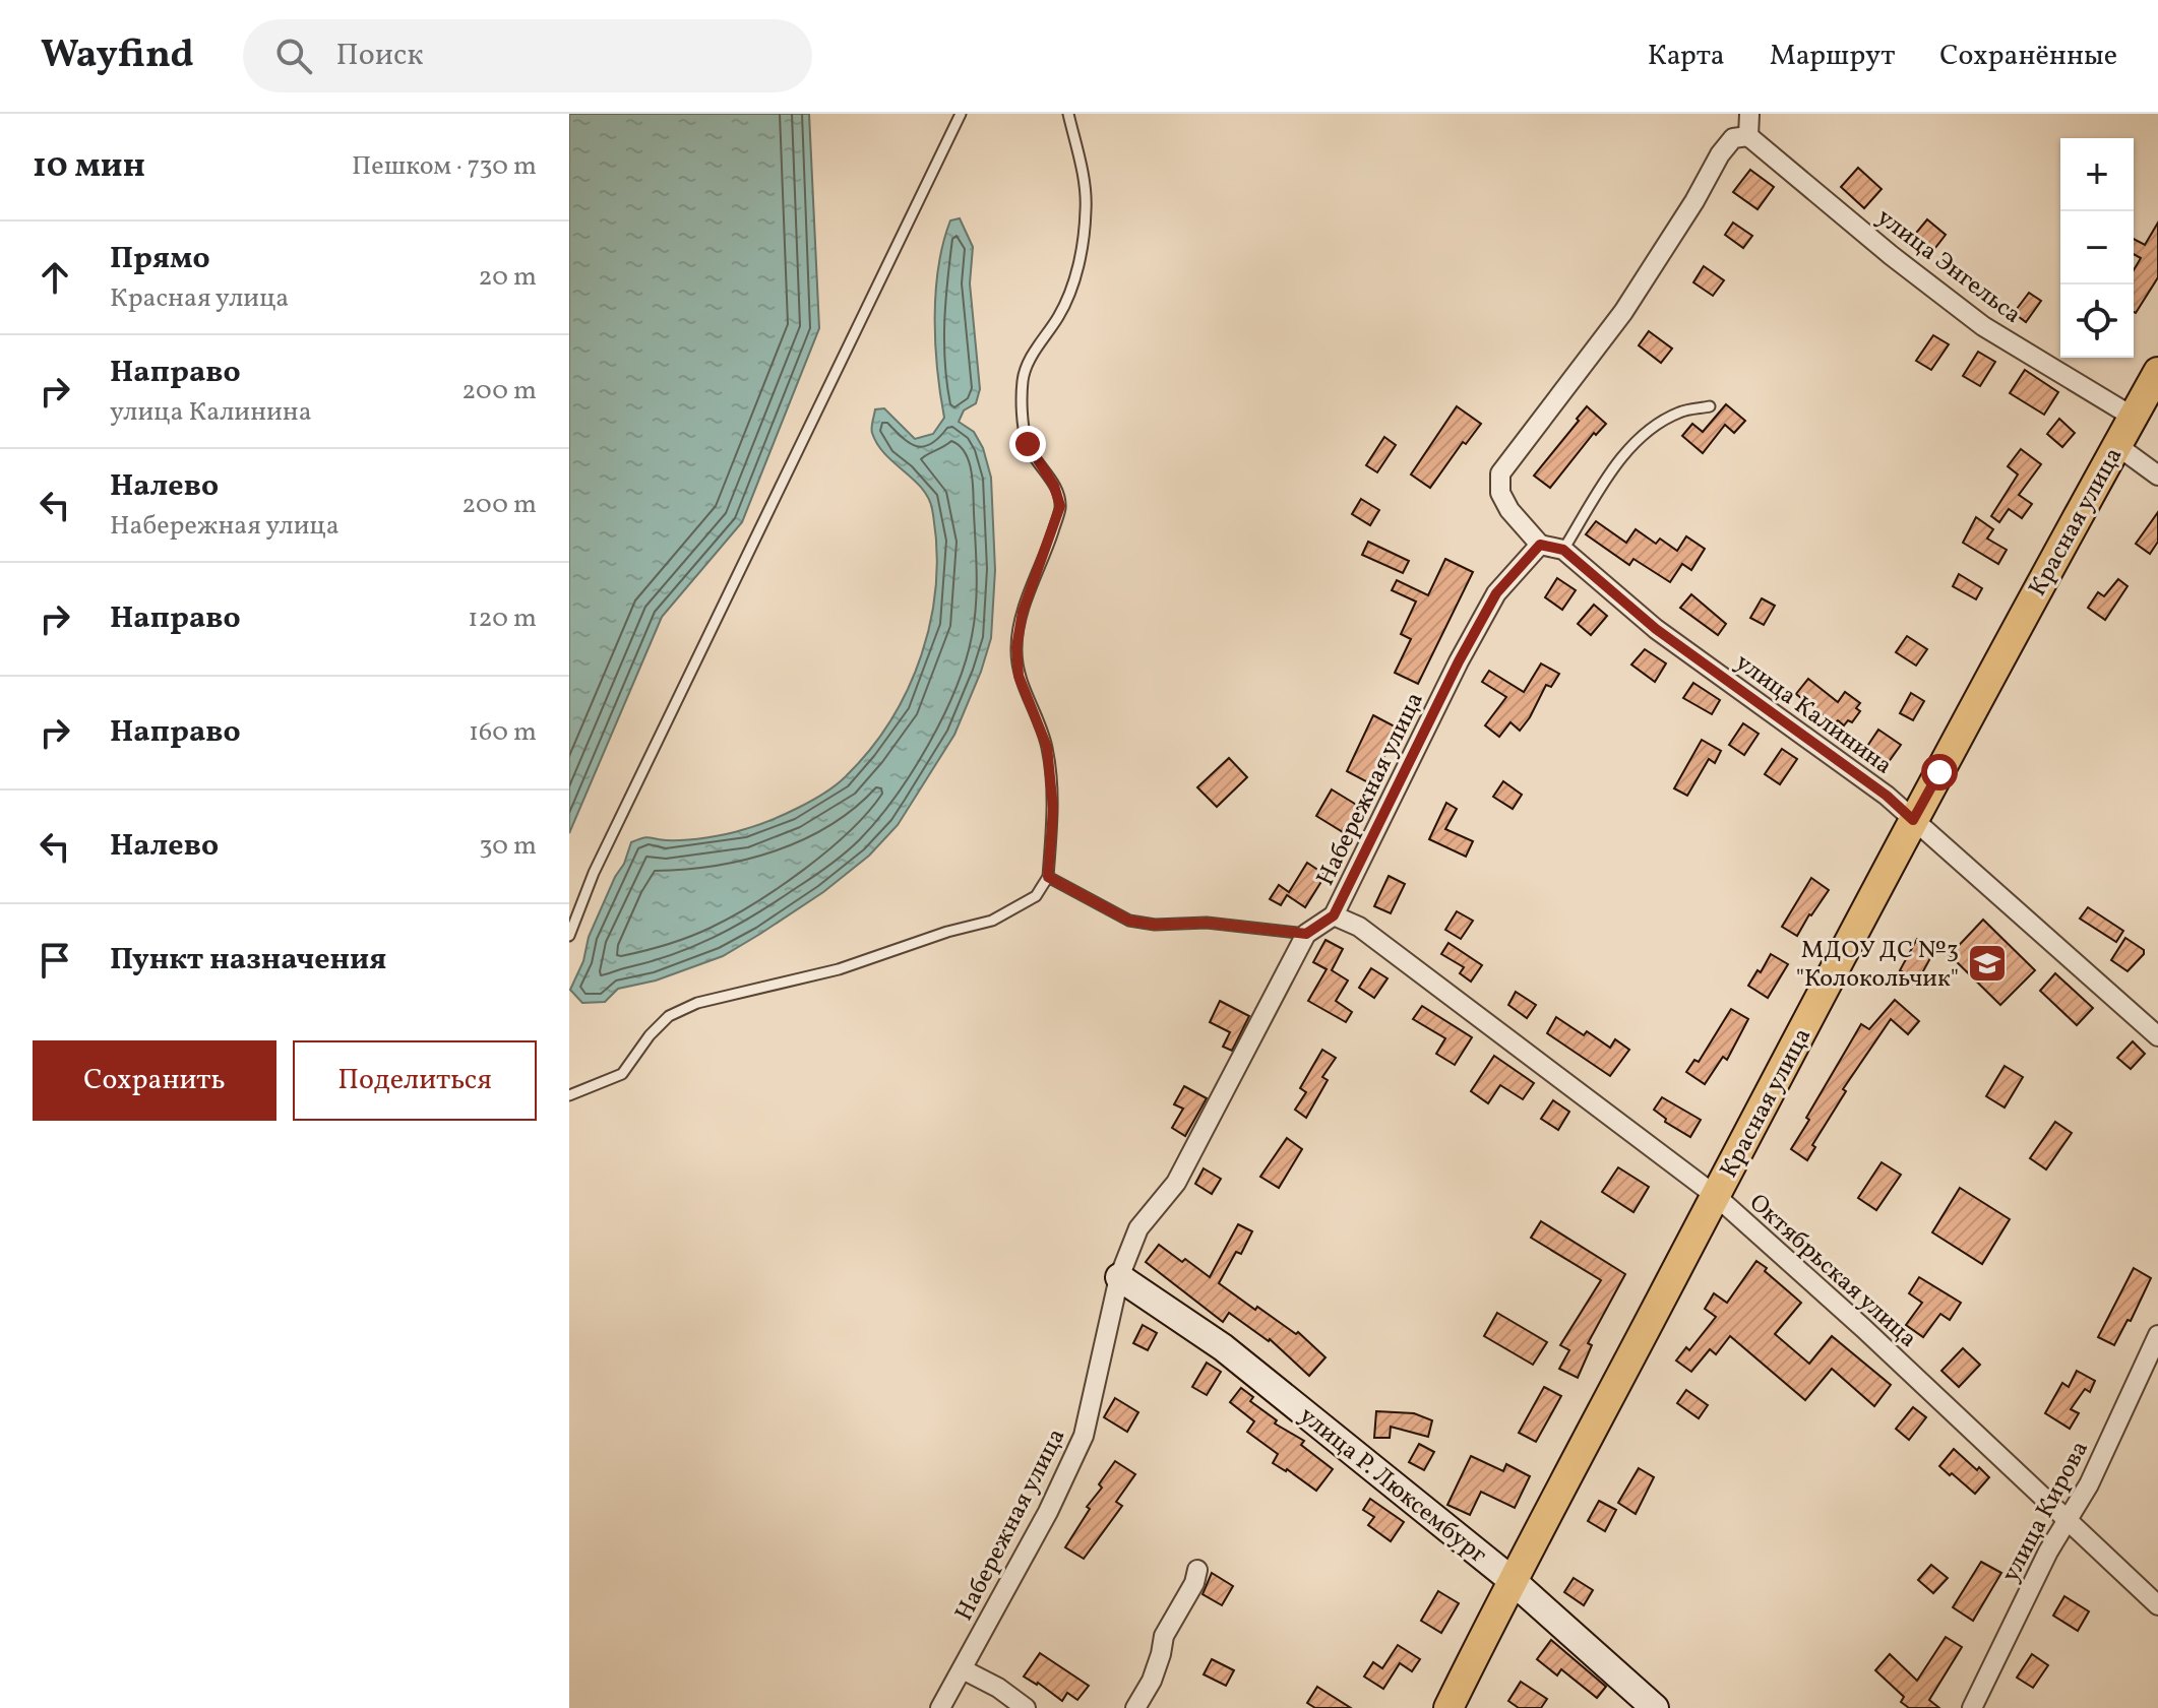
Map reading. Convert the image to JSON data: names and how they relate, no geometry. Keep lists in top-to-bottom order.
{
  "streets": {
    "main road": ["Красная улица"],
    "street": [
      "улица Энгельса",
      "улица Калинина",
      "Набережная улица",
      "Октябрьская улица",
      "улица Р. Люксембург",
      "улица Кирова"
    ]
  },
  "crossings": [
    ["улица Энгельса", "Красная улица"],
    ["Красная улица", "улица Калинина"],
    ["Красная улица", "Октябрьская улица"],
    ["Красная улица", "улица Р. Люксембург"],
    ["улица Калинина", "Набережная улица"],
    ["Набережная улица", "Октябрьская улица"],
    ["Набережная улица", "улица Р. Люксембург"],
    ["Октябрьская улица", "улица Кирова"]
  ],
  "places": {
    "school or university": ["МДОУ ДС №3 \"Колокольчик\""]
  },
  "page": {
    "header": "Wayfind",
    "search": "Поиск",
    "nav": ["Карта", "Маршрут", "Сохранённые"],
    "heading": ["10 мин", "Пешком · 730 m"],
    "map_buttons": ["+", "−"],
    "list": [
      ["Прямо", "Красная улица", "20 m"],
      ["Направо", "улица Калинина", "200 m"],
      ["Налево", "Набережная улица", "200 m"],
      ["Направо", "120 m"],
      ["Направо", "160 m"],
      ["Налево", "30 m"],
      "Пункт назначения"
    ],
    "buttons": ["Сохранить", "Поделиться"]
  }
}
